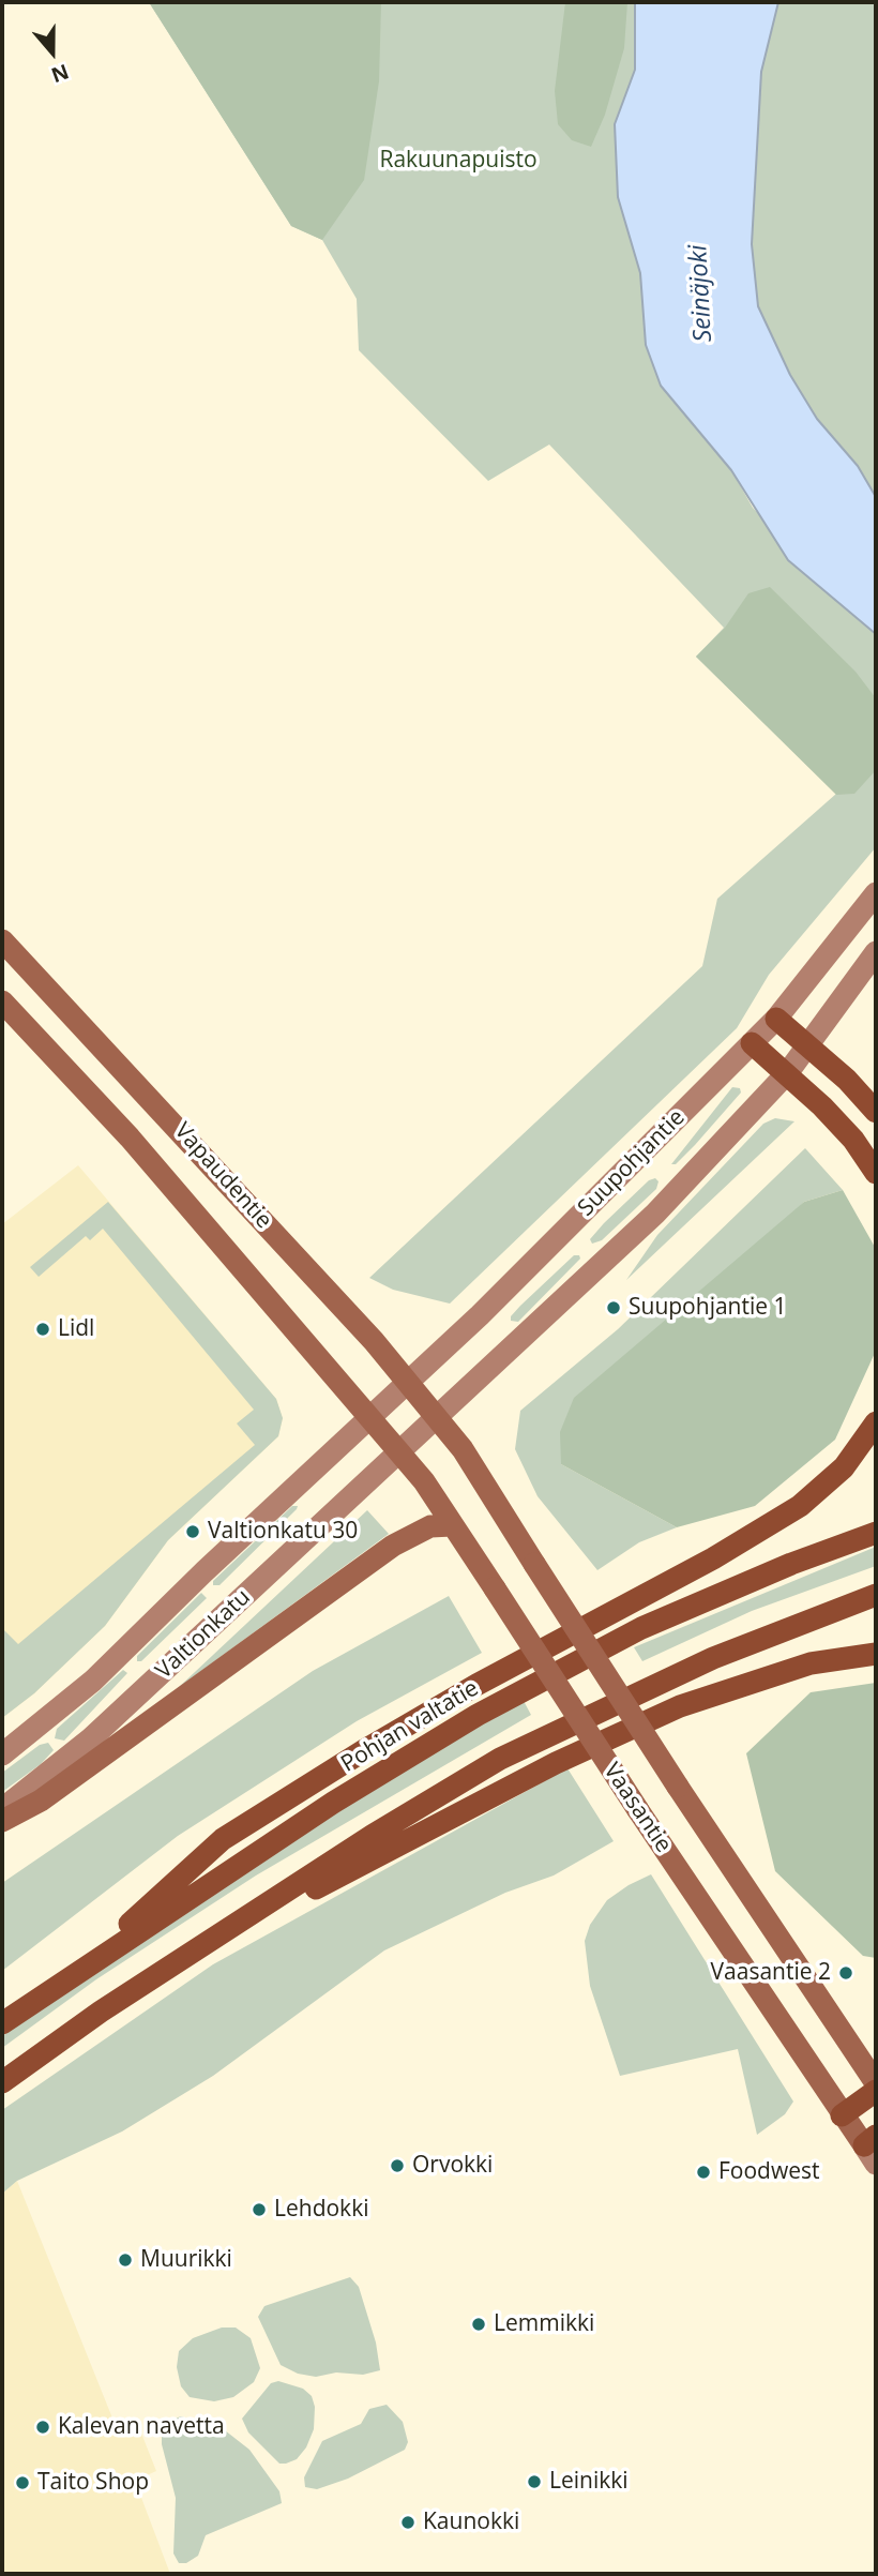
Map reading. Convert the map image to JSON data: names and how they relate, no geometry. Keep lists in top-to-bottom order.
{
  "streets": {
    "highway": ["Pohjan valtatie"],
    "main road": [
      "Suupohjantie",
      "Vapaudentie",
      "Valtionkatu",
      "Vaasantie"
    ]
  },
  "crossings": [
    ["Suupohjantie", "Vapaudentie"],
    ["Suupohjantie", "Valtionkatu"],
    ["Vapaudentie", "Valtionkatu"],
    ["Vapaudentie", "Vaasantie"],
    ["Valtionkatu", "Vaasantie"]
  ],
  "water": ["Seinäjoki"],
  "parks": ["Rakuunapuisto"],
  "places": [
    "Suupohjantie 1",
    "Lidl",
    "Valtionkatu 30",
    "Vaasantie 2",
    "Orvokki",
    "Foodwest",
    "Lehdokki",
    "Muurikki",
    "Lemmikki",
    "Kalevan navetta",
    "Leinikki",
    "Taito Shop",
    "Kaunokki"
  ],
  "north": "bottom"
}
